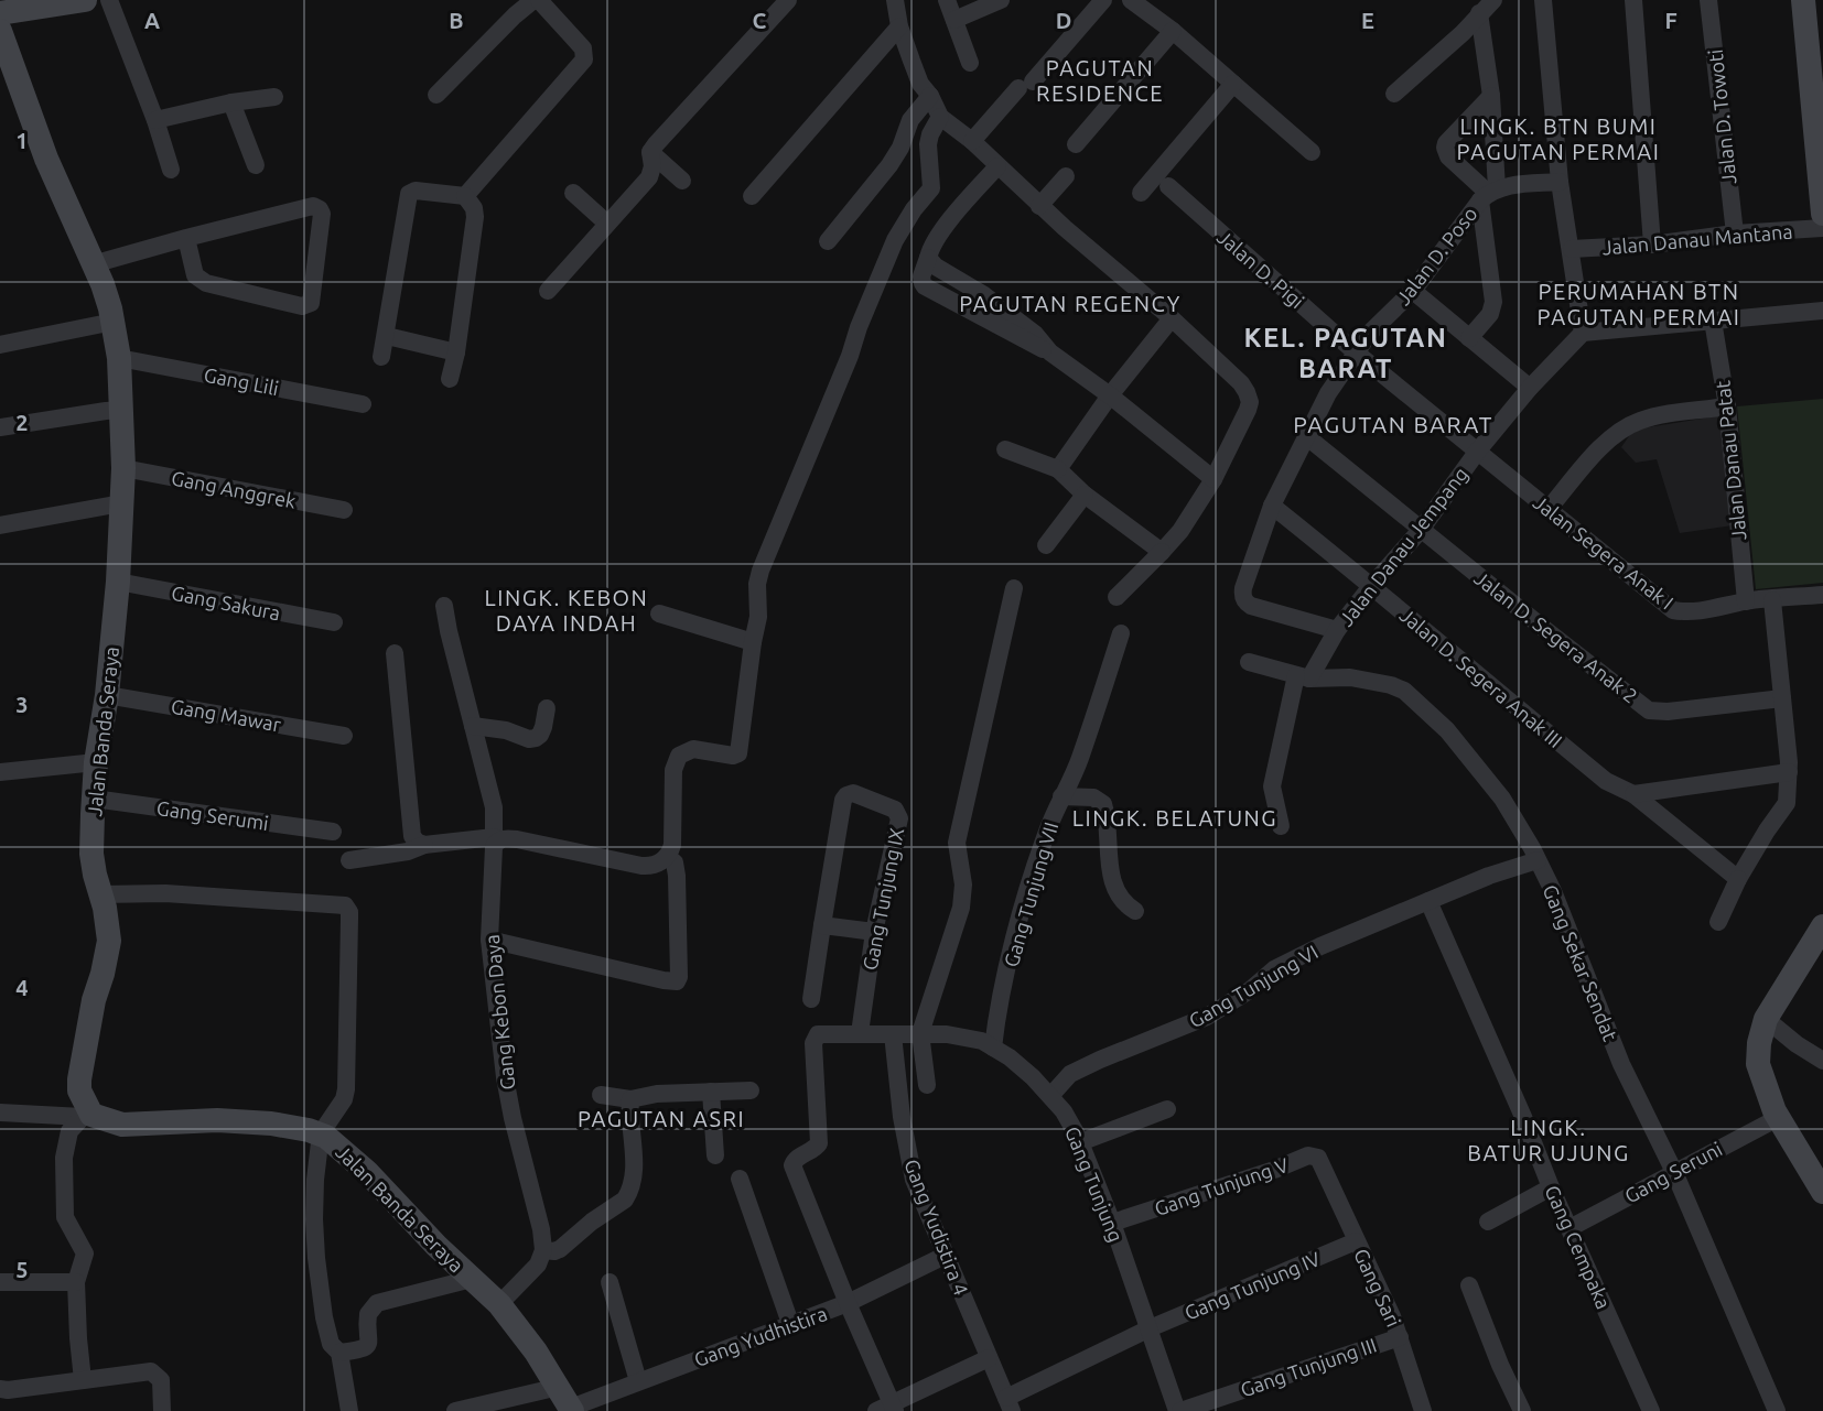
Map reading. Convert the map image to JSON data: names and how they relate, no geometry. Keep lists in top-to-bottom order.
{
  "streets": {
    "street": [
      "Jalan D. Towoti",
      "Jalan Danau Mantana",
      "Jalan D. Poso",
      "Jalan D. Pigi",
      "Gang Lili",
      "Jalan Danau Patat",
      "Gang Anggrek",
      "Jalan Danau Jempang",
      "Jalan Segera Anak I",
      "Gang Sakura",
      "Jalan D. Segera Anak 2",
      "Jalan D. Segera Anak III",
      "Gang Mawar",
      "Jalan Banda Seraya",
      "Gang Serumi",
      "Gang Tunjung VII",
      "Gang Tunjung IX",
      "Gang Sekar Sendat",
      "Gang Tunjung VI",
      "Gang Kebon Daya",
      "Gang Seruni",
      "Gang Tunjung",
      "Gang Tunjung V",
      "Gang Yudistira 4",
      "Gang Cempaka",
      "Gang Tunjung IV",
      "Gang Sari",
      "Gang Yudhistira",
      "Gang Tunjung III"
    ]
  },
  "crossings": [
    ["Jalan D. Towoti", "Jalan Danau Mantana"],
    ["Jalan D. Poso", "Jalan D. Pigi"],
    ["Jalan D. Poso", "Jalan Danau Jempang"],
    ["Jalan D. Poso", "Jalan D. Segera Anak 2"],
    ["Jalan D. Poso", "Jalan D. Segera Anak III"],
    ["Jalan D. Pigi", "Jalan Danau Jempang"],
    ["Jalan D. Pigi", "Jalan Segera Anak I"],
    ["Gang Lili", "Jalan Banda Seraya"],
    ["Jalan Danau Patat", "Jalan Segera Anak I"],
    ["Gang Anggrek", "Jalan Banda Seraya"],
    ["Jalan Danau Jempang", "Jalan Segera Anak I"],
    ["Jalan Danau Jempang", "Jalan D. Segera Anak 2"],
    ["Jalan Danau Jempang", "Jalan D. Segera Anak III"],
    ["Jalan Danau Jempang", "Gang Sekar Sendat"],
    ["Gang Sakura", "Jalan Banda Seraya"],
    ["Gang Mawar", "Jalan Banda Seraya"],
    ["Jalan Banda Seraya", "Gang Serumi"],
    ["Jalan Banda Seraya", "Gang Yudhistira"],
    ["Gang Tunjung VII", "Gang Tunjung"],
    ["Gang Tunjung IX", "Gang Tunjung"],
    ["Gang Sekar Sendat", "Gang Tunjung VI"],
    ["Gang Sekar Sendat", "Gang Seruni"],
    ["Gang Tunjung VI", "Gang Tunjung"],
    ["Gang Tunjung VI", "Gang Cempaka"],
    ["Gang Seruni", "Gang Cempaka"],
    ["Gang Tunjung", "Gang Tunjung V"],
    ["Gang Tunjung", "Gang Yudistira 4"],
    ["Gang Tunjung", "Gang Tunjung IV"],
    ["Gang Tunjung", "Gang Yudhistira"],
    ["Gang Tunjung", "Gang Tunjung III"],
    ["Gang Tunjung V", "Gang Sari"],
    ["Gang Yudistira 4", "Gang Tunjung IV"],
    ["Gang Yudistira 4", "Gang Yudhistira"],
    ["Gang Tunjung IV", "Gang Sari"],
    ["Gang Sari", "Gang Tunjung III"]
  ],
  "districts": [
    "PAGUTAN RESIDENCE",
    "LINGK. BTN BUMI PAGUTAN PERMAI",
    "PERUMAHAN BTN PAGUTAN PERMAI",
    "PAGUTAN REGENCY",
    "KEL. PAGUTAN BARAT",
    "PAGUTAN BARAT",
    "LINGK. KEBON DAYA INDAH",
    "LINGK. BELATUNG",
    "PAGUTAN ASRI",
    "LINGK. BATUR UJUNG"
  ],
  "grid": {
    "columns": [
      "A",
      "B",
      "C",
      "D",
      "E",
      "F"
    ],
    "rows": [
      "1",
      "2",
      "3",
      "4",
      "5"
    ]
  }
}
